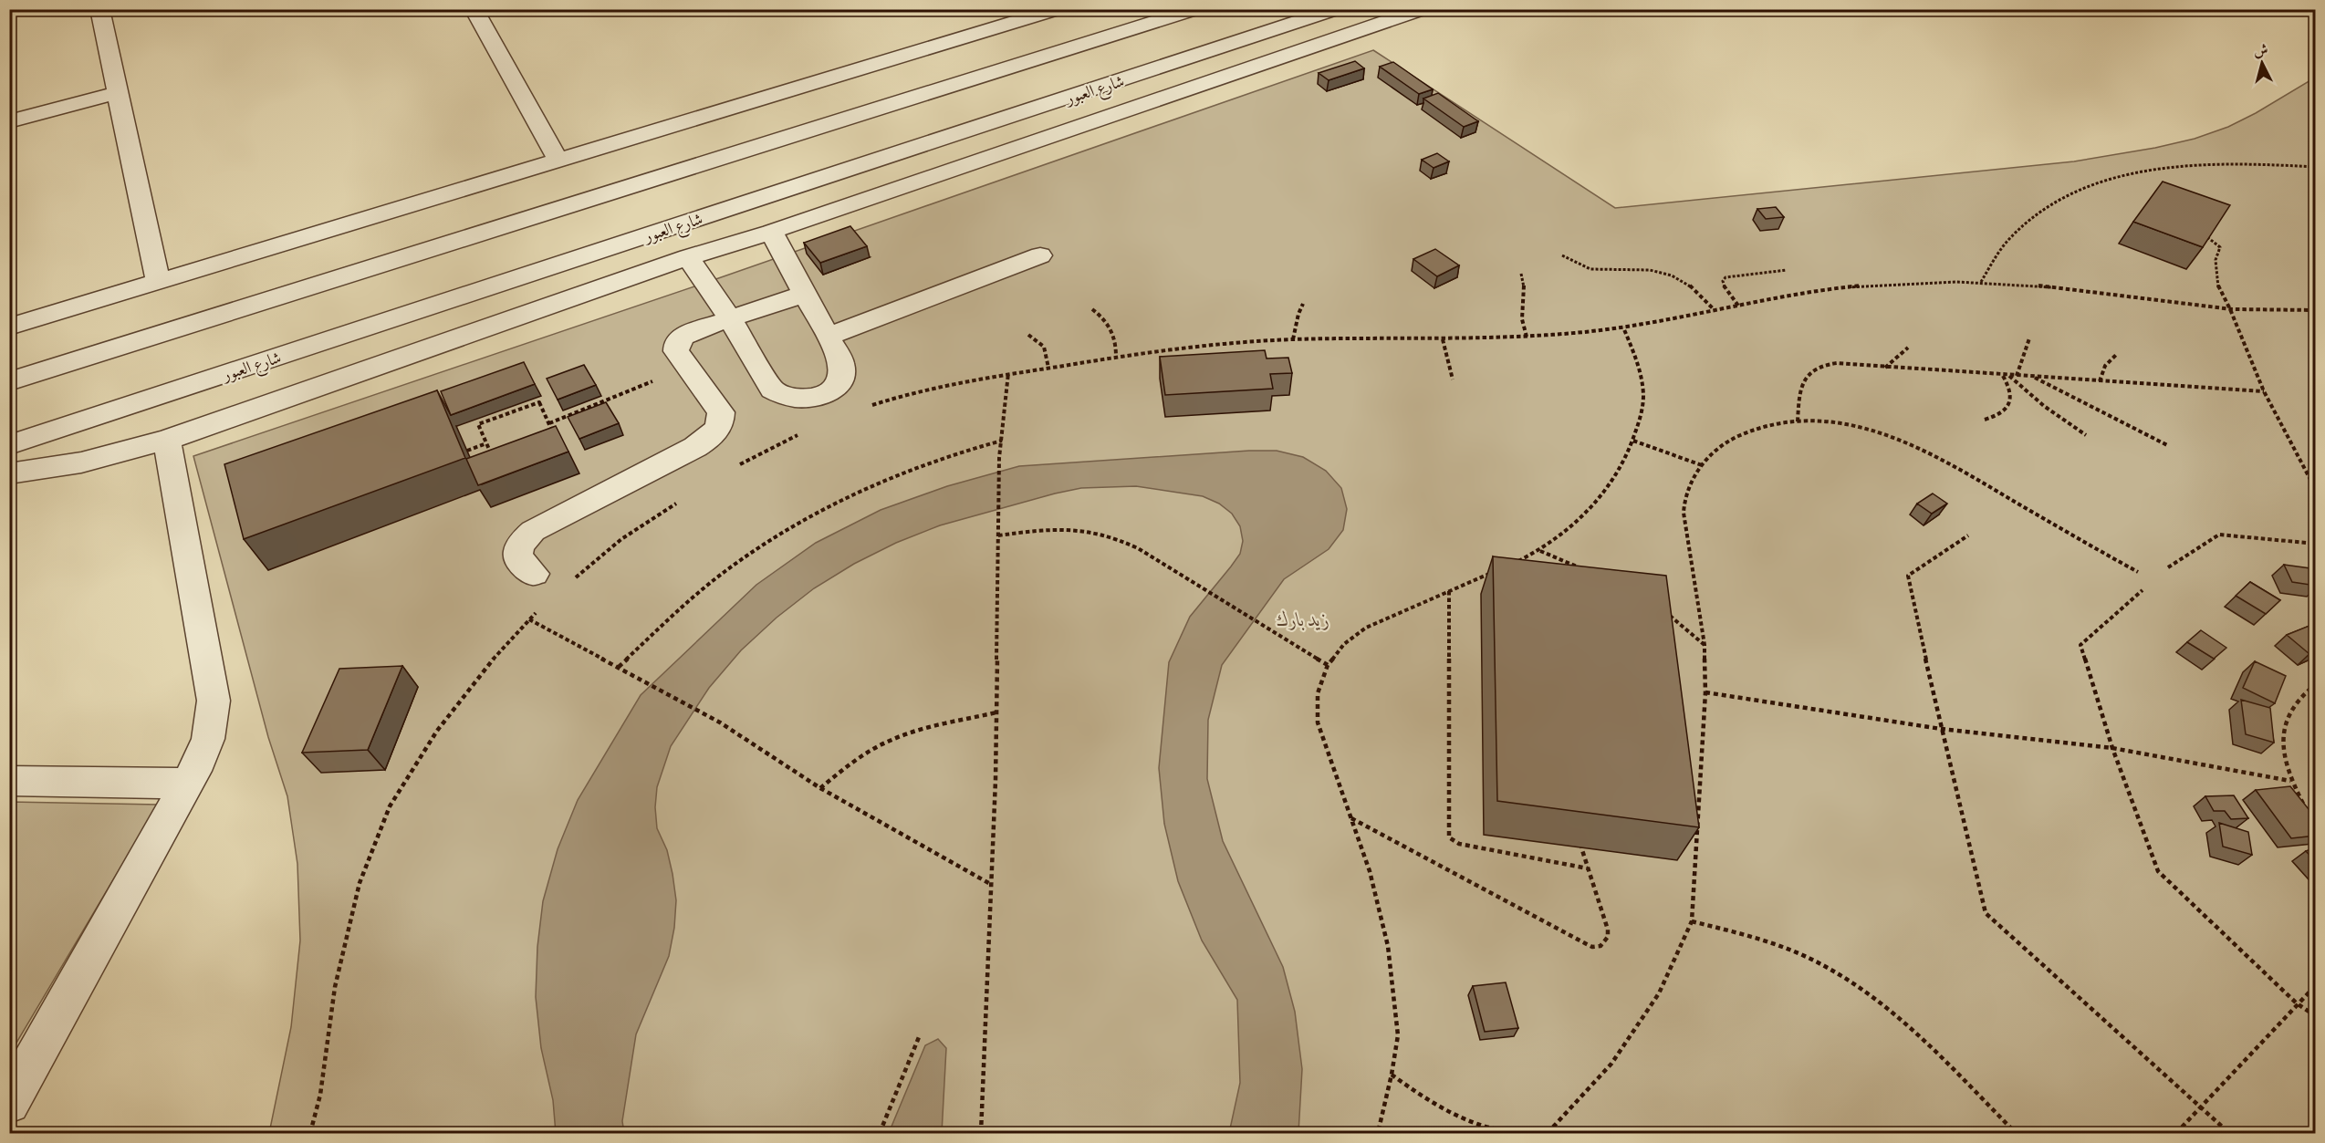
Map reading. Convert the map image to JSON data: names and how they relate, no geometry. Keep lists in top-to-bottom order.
{
  "streets": {
    "street": ["شارع العبور"]
  },
  "parks": ["زيد بارك"],
  "north": "top"
}
